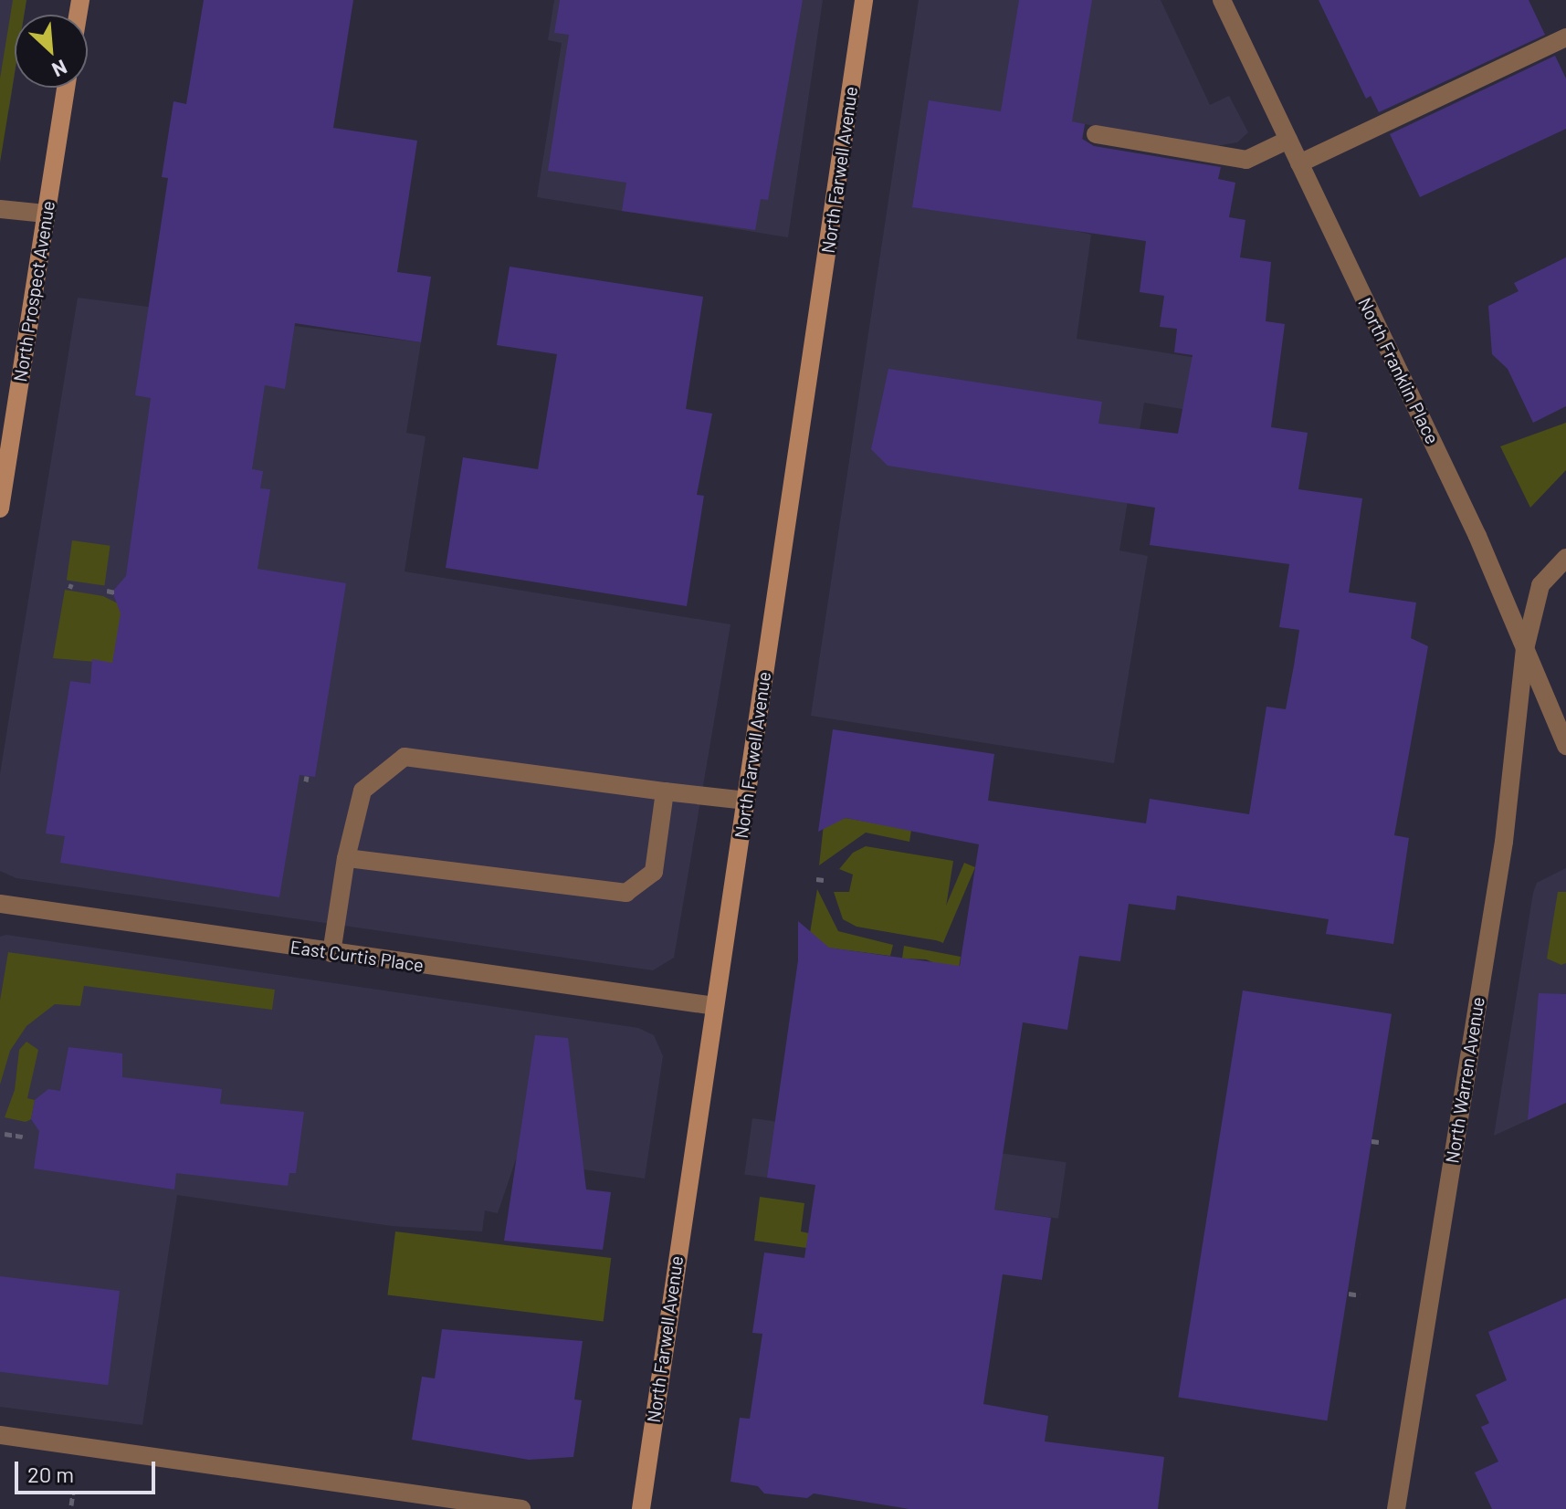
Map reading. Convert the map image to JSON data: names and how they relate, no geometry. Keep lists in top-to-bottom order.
{
  "streets": {
    "main road": ["North Farwell Avenue", "North Prospect Avenue"],
    "street": ["North Franklin Place", "East Curtis Place", "North Warren Avenue"]
  },
  "crossings": [
    ["North Farwell Avenue", "East Curtis Place"],
    ["North Franklin Place", "North Warren Avenue"]
  ],
  "scale_bar": "20 m",
  "north": "bottom right"
}
